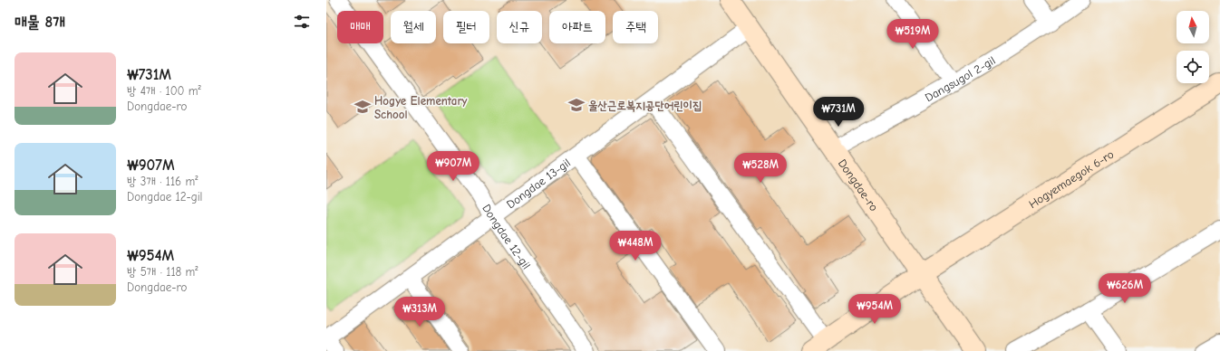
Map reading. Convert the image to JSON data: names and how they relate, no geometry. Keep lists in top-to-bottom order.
{
  "streets": {
    "street": [
      "Dangsugol 2-gil",
      "Hogyemaegok 6-ro",
      "Dongdae 13-gil",
      "Dongdae-ro",
      "Dongdae 12-gil"
    ]
  },
  "crossings": [
    ["Dangsugol 2-gil", "Dongdae-ro"],
    ["Hogyemaegok 6-ro", "Dongdae-ro"],
    ["Dongdae 13-gil", "Dongdae-ro"],
    ["Dongdae 13-gil", "Dongdae 12-gil"]
  ],
  "places": {
    "school or university": ["울산근로복지공단어린이집", "Hogye Elementary School"]
  },
  "north": "top",
  "page": {
    "heading": "매물 8개",
    "chip": [
      "매매",
      "월세",
      "필터",
      "신규",
      "아파트",
      "주택"
    ],
    "price": [
      "₩519M",
      "₩731M",
      "₩907M",
      "₩528M",
      "₩448M",
      "₩626M",
      "₩954M",
      "₩313M"
    ],
    "list": [
      {
        "name": "₩731M",
        "note": "방 4개 · 100 m² · Dongdae-ro"
      },
      {
        "name": "₩907M",
        "note": "방 3개 · 116 m² · Dongdae 12-gil"
      },
      {
        "name": "₩954M",
        "note": "방 5개 · 118 m² · Dongdae-ro"
      }
    ]
  }
}
